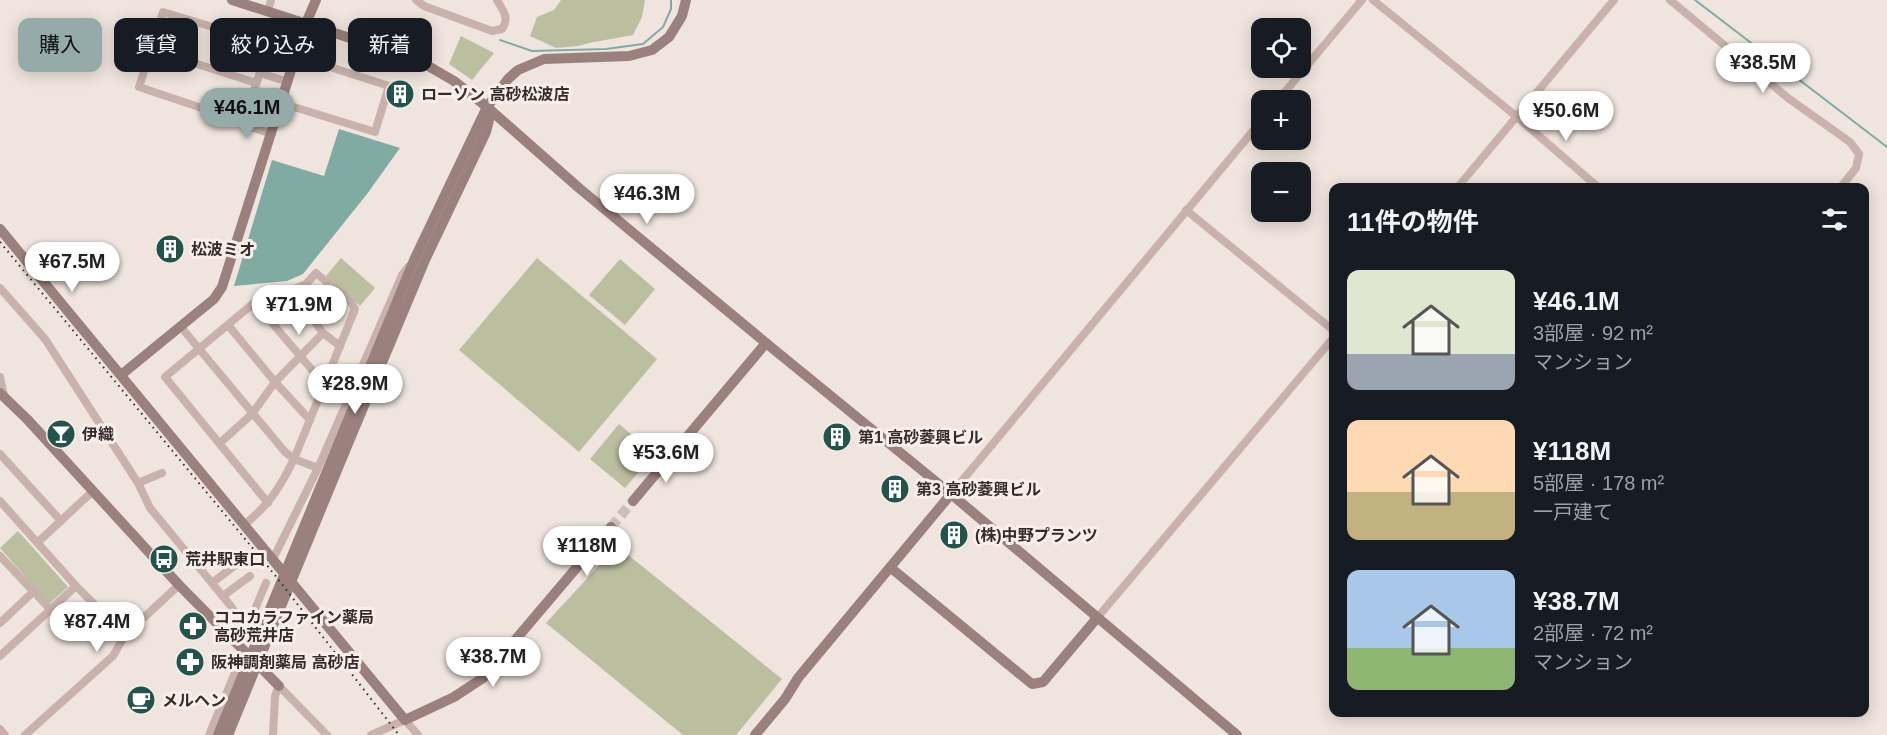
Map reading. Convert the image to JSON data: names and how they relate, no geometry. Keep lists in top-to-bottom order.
{
  "places": {
    "building": [
      "ローソン 高砂松波店",
      "松波ミオ",
      "第1 高砂菱興ビル",
      "第3 高砂菱興ビル",
      "(株)中野プランツ"
    ],
    "bar": ["伊織"],
    "bus stop": ["荒井駅東口"],
    "pharmacy": ["ココカラファイン薬局 高砂荒井店", "阪神調剤薬局 高砂店"],
    "cafe": ["メルヘン"]
  },
  "page": {
    "map_buttons": ["+", "−"],
    "chip": [
      "購入",
      "賃貸",
      "絞り込み",
      "新着"
    ],
    "price": [
      "¥38.5M",
      "¥46.1M",
      "¥50.6M",
      "¥46.3M",
      "¥67.5M",
      "¥71.9M",
      "¥28.9M",
      "¥53.6M",
      "¥118M",
      "¥87.4M",
      "¥38.7M"
    ],
    "heading": "11件の物件",
    "list": [
      {
        "name": "¥46.1M",
        "note": "3部屋 · 92 m² · マンション"
      },
      {
        "name": "¥118M",
        "note": "5部屋 · 178 m² · 一戸建て"
      },
      {
        "name": "¥38.7M",
        "note": "2部屋 · 72 m² · マンション"
      }
    ]
  }
}
